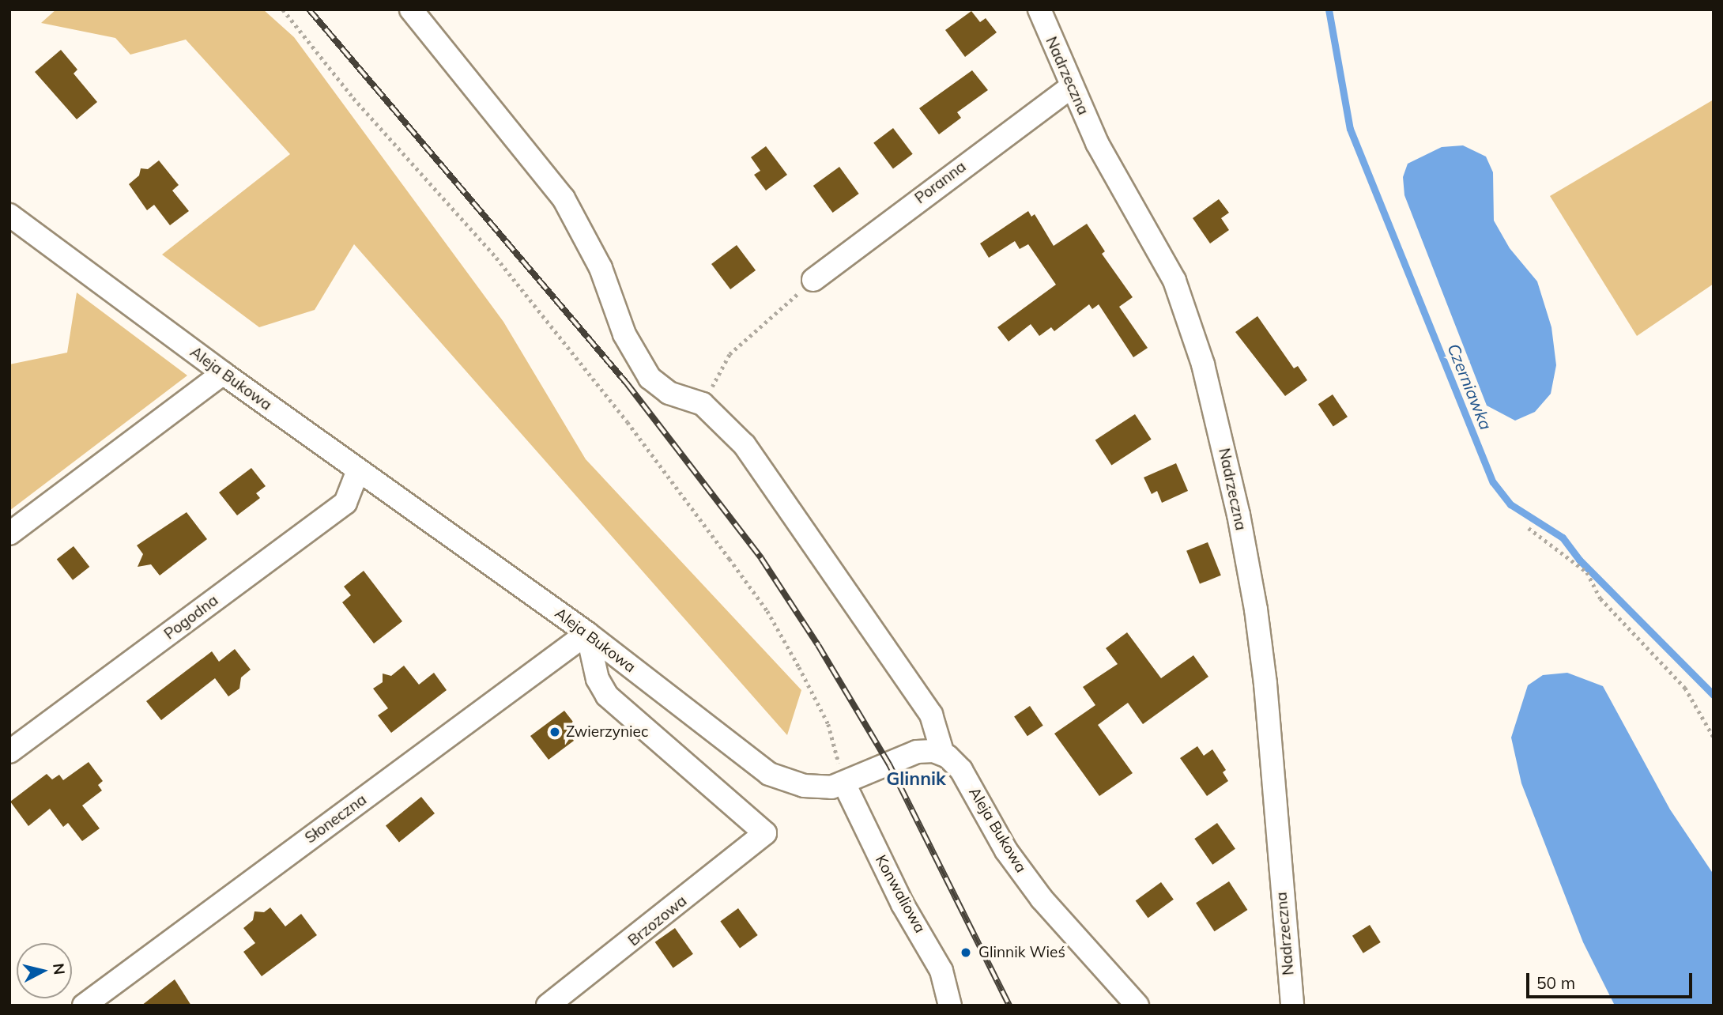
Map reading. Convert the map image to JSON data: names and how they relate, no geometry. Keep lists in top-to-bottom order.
{
  "streets": {
    "street": [
      "Nadrzeczna",
      "Poranna",
      "Aleja Bukowa",
      "Pogodna",
      "Słoneczna",
      "Konwaliowa",
      "Brzozowa"
    ]
  },
  "crossings": [
    ["Nadrzeczna", "Poranna"],
    ["Aleja Bukowa", "Pogodna"],
    ["Aleja Bukowa", "Słoneczna"],
    ["Aleja Bukowa", "Konwaliowa"],
    ["Aleja Bukowa", "Brzozowa"],
    ["Słoneczna", "Brzozowa"]
  ],
  "districts": ["Glinnik"],
  "water": ["Czerniawka"],
  "places": ["Zwierzyniec", "Glinnik Wieś"],
  "scale_bar": "50 m",
  "north": "right"
}
